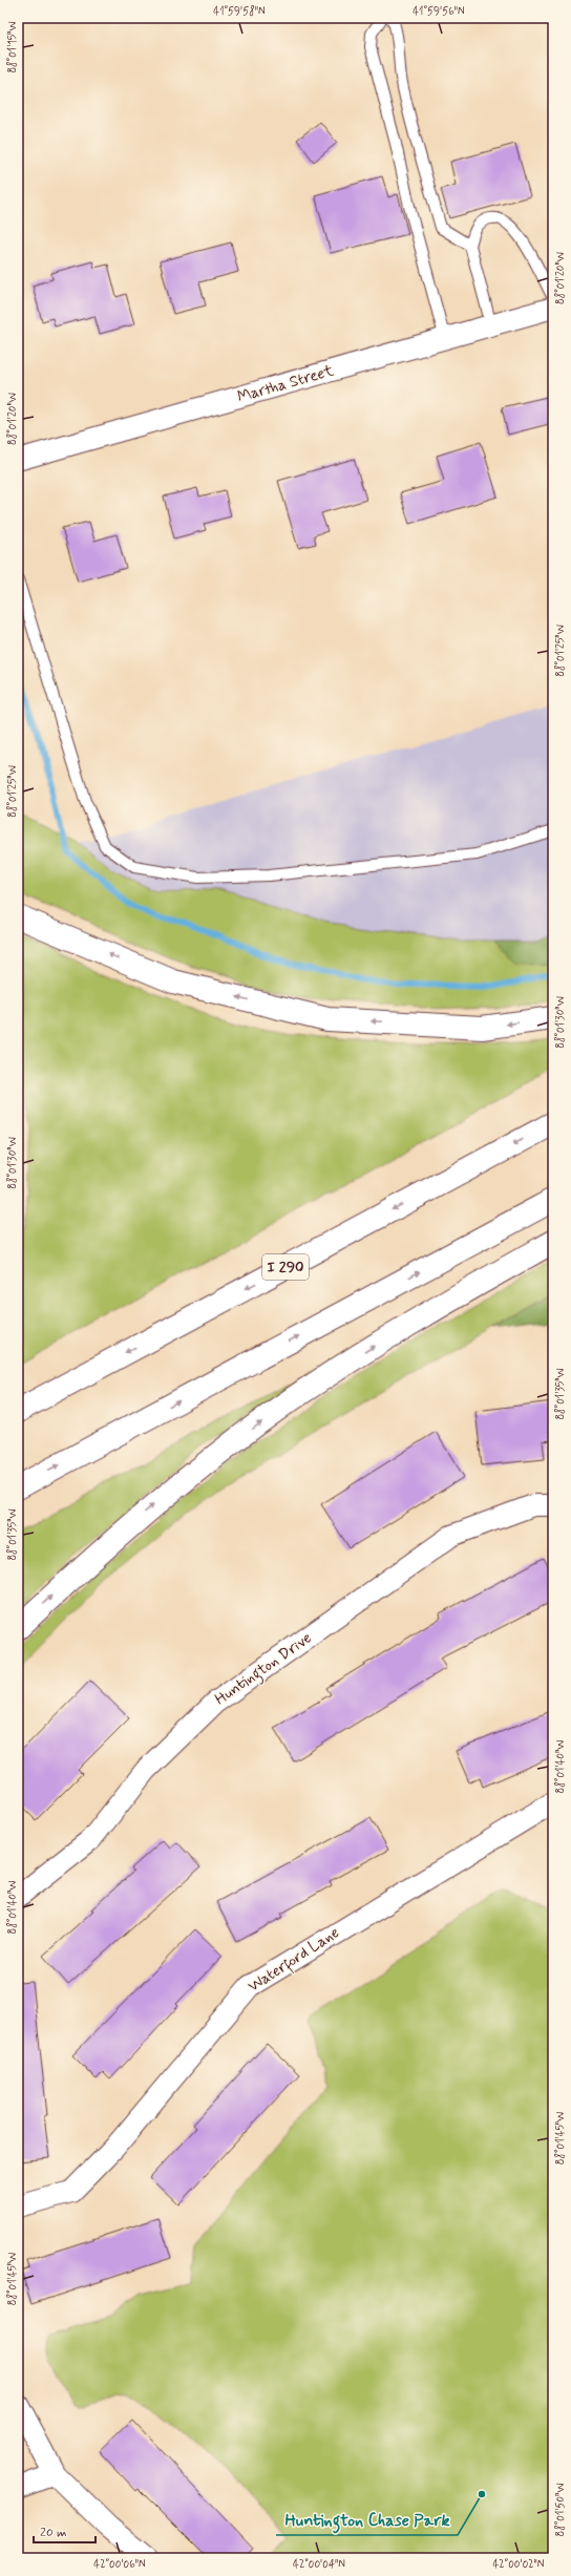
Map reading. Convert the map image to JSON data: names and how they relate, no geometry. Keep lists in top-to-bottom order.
{
  "streets": {
    "highway": ["I 290"],
    "street": ["Martha Street", "Huntington Drive", "Waterford Lane"]
  },
  "places": ["Huntington Chase Park"],
  "scale_bar": "20 m",
  "coordinates": [
    "41°59'58\"N",
    "41°59'56\"N",
    "88°01'15\"W",
    "88°01'20\"W",
    "88°01'25\"W",
    "88°01'30\"W",
    "88°01'35\"W",
    "88°01'40\"W",
    "88°01'45\"W",
    "88°01'50\"W",
    "42°00'06\"N",
    "42°00'04\"N",
    "42°00'02\"N"
  ]
}
